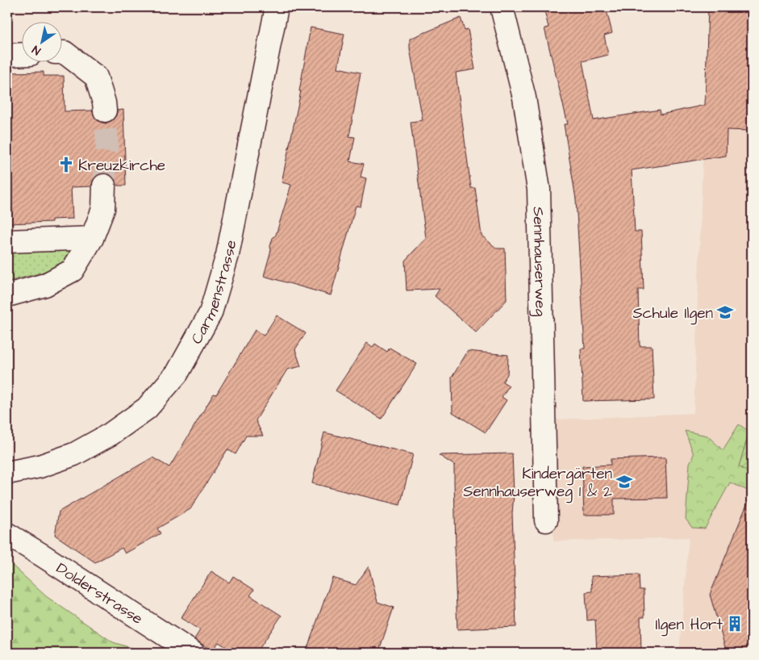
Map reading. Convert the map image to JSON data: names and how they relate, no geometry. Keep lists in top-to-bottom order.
{
  "streets": {
    "street": ["Sennhauserweg", "Carmenstrasse", "Dolderstrasse"]
  },
  "places": {
    "church": ["Kreuzkirche"],
    "school or university": ["Schule Ilgen", "Kindergärten Sennhauserweg 1 & 2"],
    "building": ["Ilgen Hort"]
  },
  "north": "bottom left"
}
